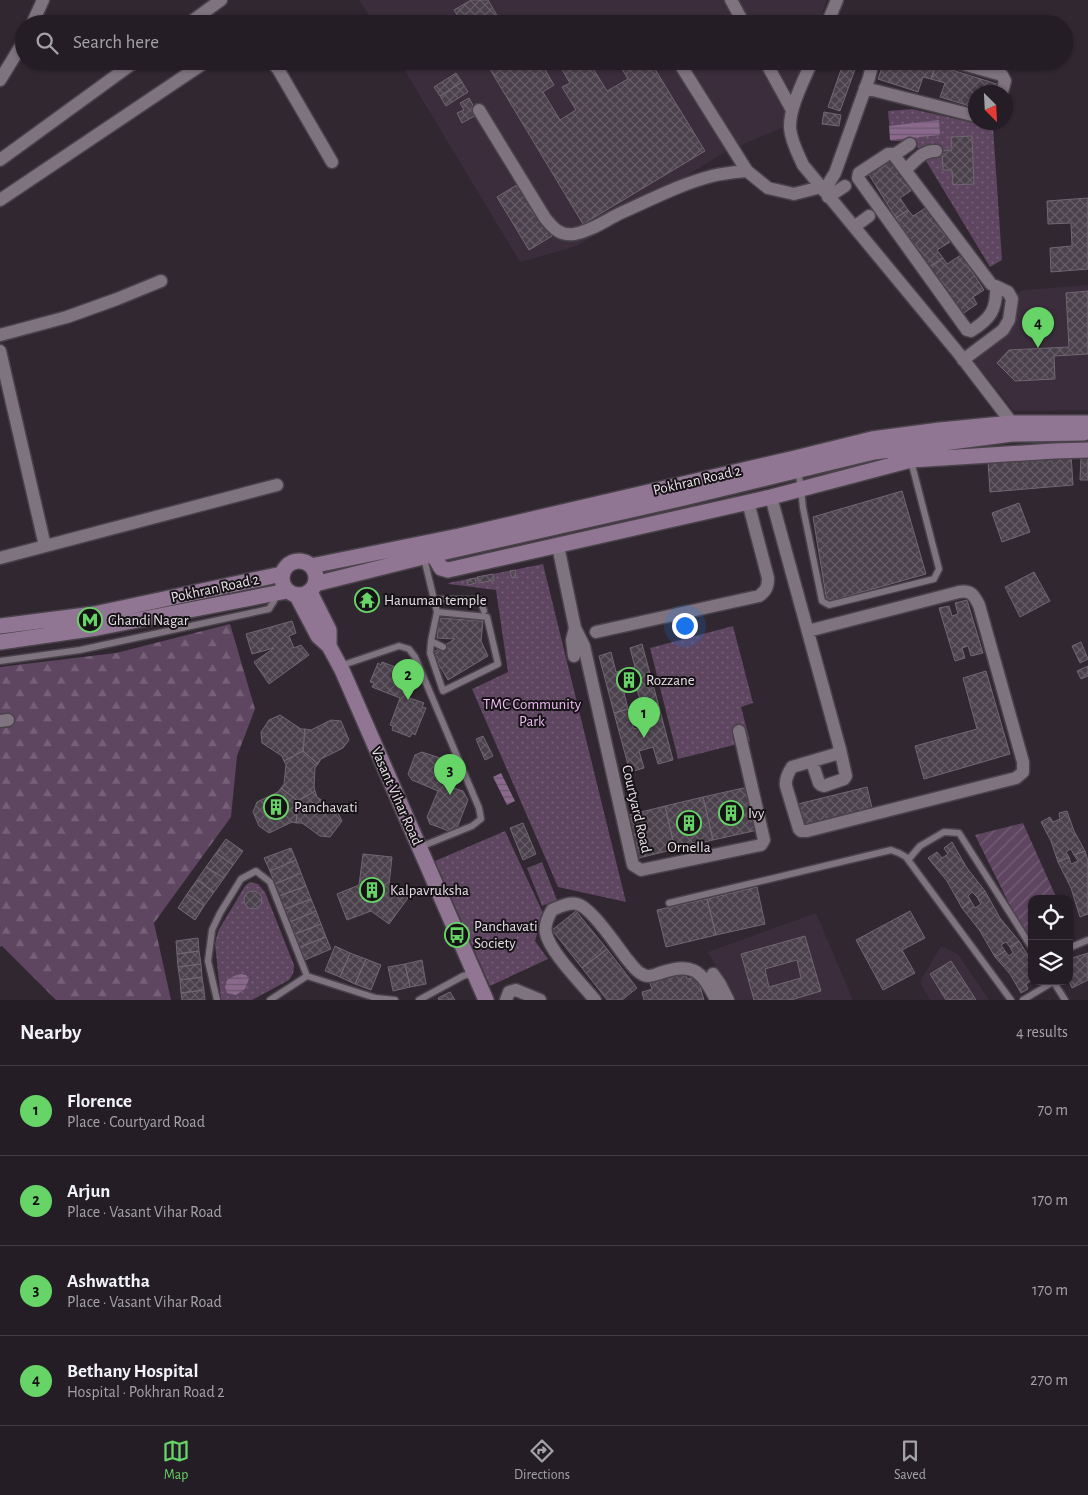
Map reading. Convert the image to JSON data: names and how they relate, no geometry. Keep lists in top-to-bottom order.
{
  "streets": {
    "main road": ["Pokhran Road 2", "Vasant Vihar Road"],
    "street": ["Courtyard Road"]
  },
  "crossings": [
    ["Pokhran Road 2", "Vasant Vihar Road"]
  ],
  "parks": ["TMC Community Park"],
  "places": {
    "temple": ["Hanuman temple"],
    "metro station": ["Ghandi Nagar"],
    "building": [
      "Rozzane",
      "Panchavati",
      "Ivy",
      "Ornella",
      "Kalpavruksha"
    ],
    "bus stop": ["Panchavati Society"]
  },
  "north": "bottom right",
  "page": {
    "search": "Search here",
    "pins": [
      "4",
      "2",
      "1",
      "3"
    ],
    "heading": ["Nearby", "4 results"],
    "list": [
      {
        "mark": "1",
        "name": "Florence",
        "note": "Place · Courtyard Road",
        "value": "70 m"
      },
      {
        "mark": "2",
        "name": "Arjun",
        "note": "Place · Vasant Vihar Road",
        "value": "170 m"
      },
      {
        "mark": "3",
        "name": "Ashwattha",
        "note": "Place · Vasant Vihar Road",
        "value": "170 m"
      },
      {
        "mark": "4",
        "name": "Bethany Hospital",
        "note": "Hospital · Pokhran Road 2",
        "value": "270 m"
      }
    ],
    "nav": ["Map", "Directions", "Saved"]
  }
}
